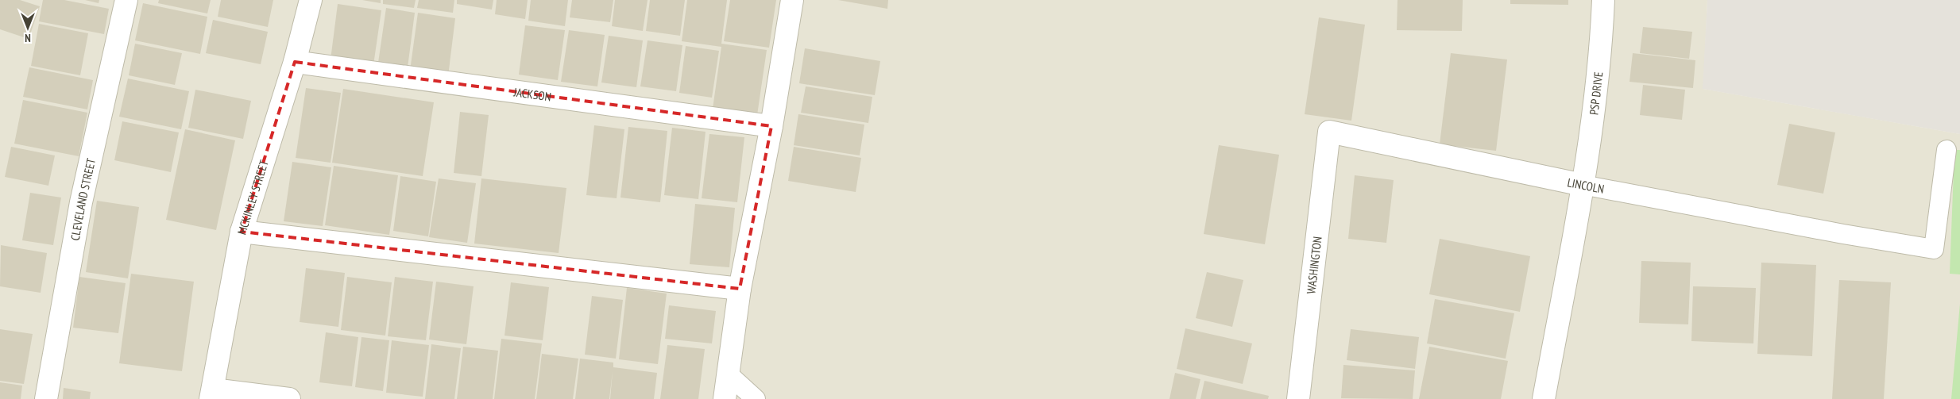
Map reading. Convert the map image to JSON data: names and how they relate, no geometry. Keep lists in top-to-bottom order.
{
  "streets": {
    "street": [
      "PSP DRIVE",
      "JACKSON",
      "LINCOLN",
      "MCKINLEY STREET",
      "CLEVELAND STREET",
      "WASHINGTON"
    ]
  },
  "crossings": [
    ["PSP DRIVE", "LINCOLN"],
    ["JACKSON", "MCKINLEY STREET"],
    ["LINCOLN", "WASHINGTON"]
  ],
  "north": "bottom"
}
